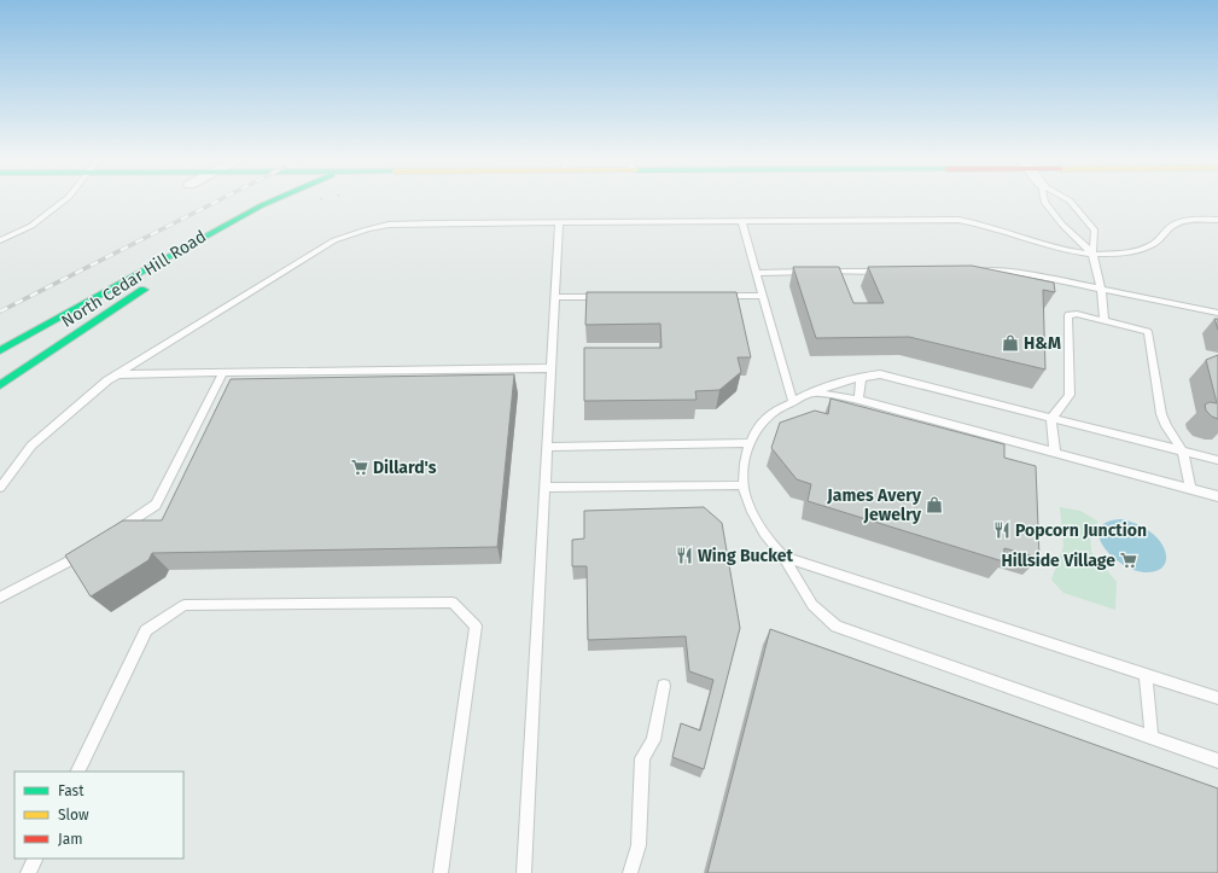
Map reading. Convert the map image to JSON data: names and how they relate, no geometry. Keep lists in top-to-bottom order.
{
  "streets": {
    "main road": ["North Cedar Hill Road"]
  },
  "places": {
    "shop": ["H&M", "James Avery Jewelry"],
    "supermarket": ["Dillard's", "Hillside Village"],
    "restaurant": ["Popcorn Junction", "Wing Bucket"]
  },
  "legend": ["Fast", "Slow", "Jam"]
}
